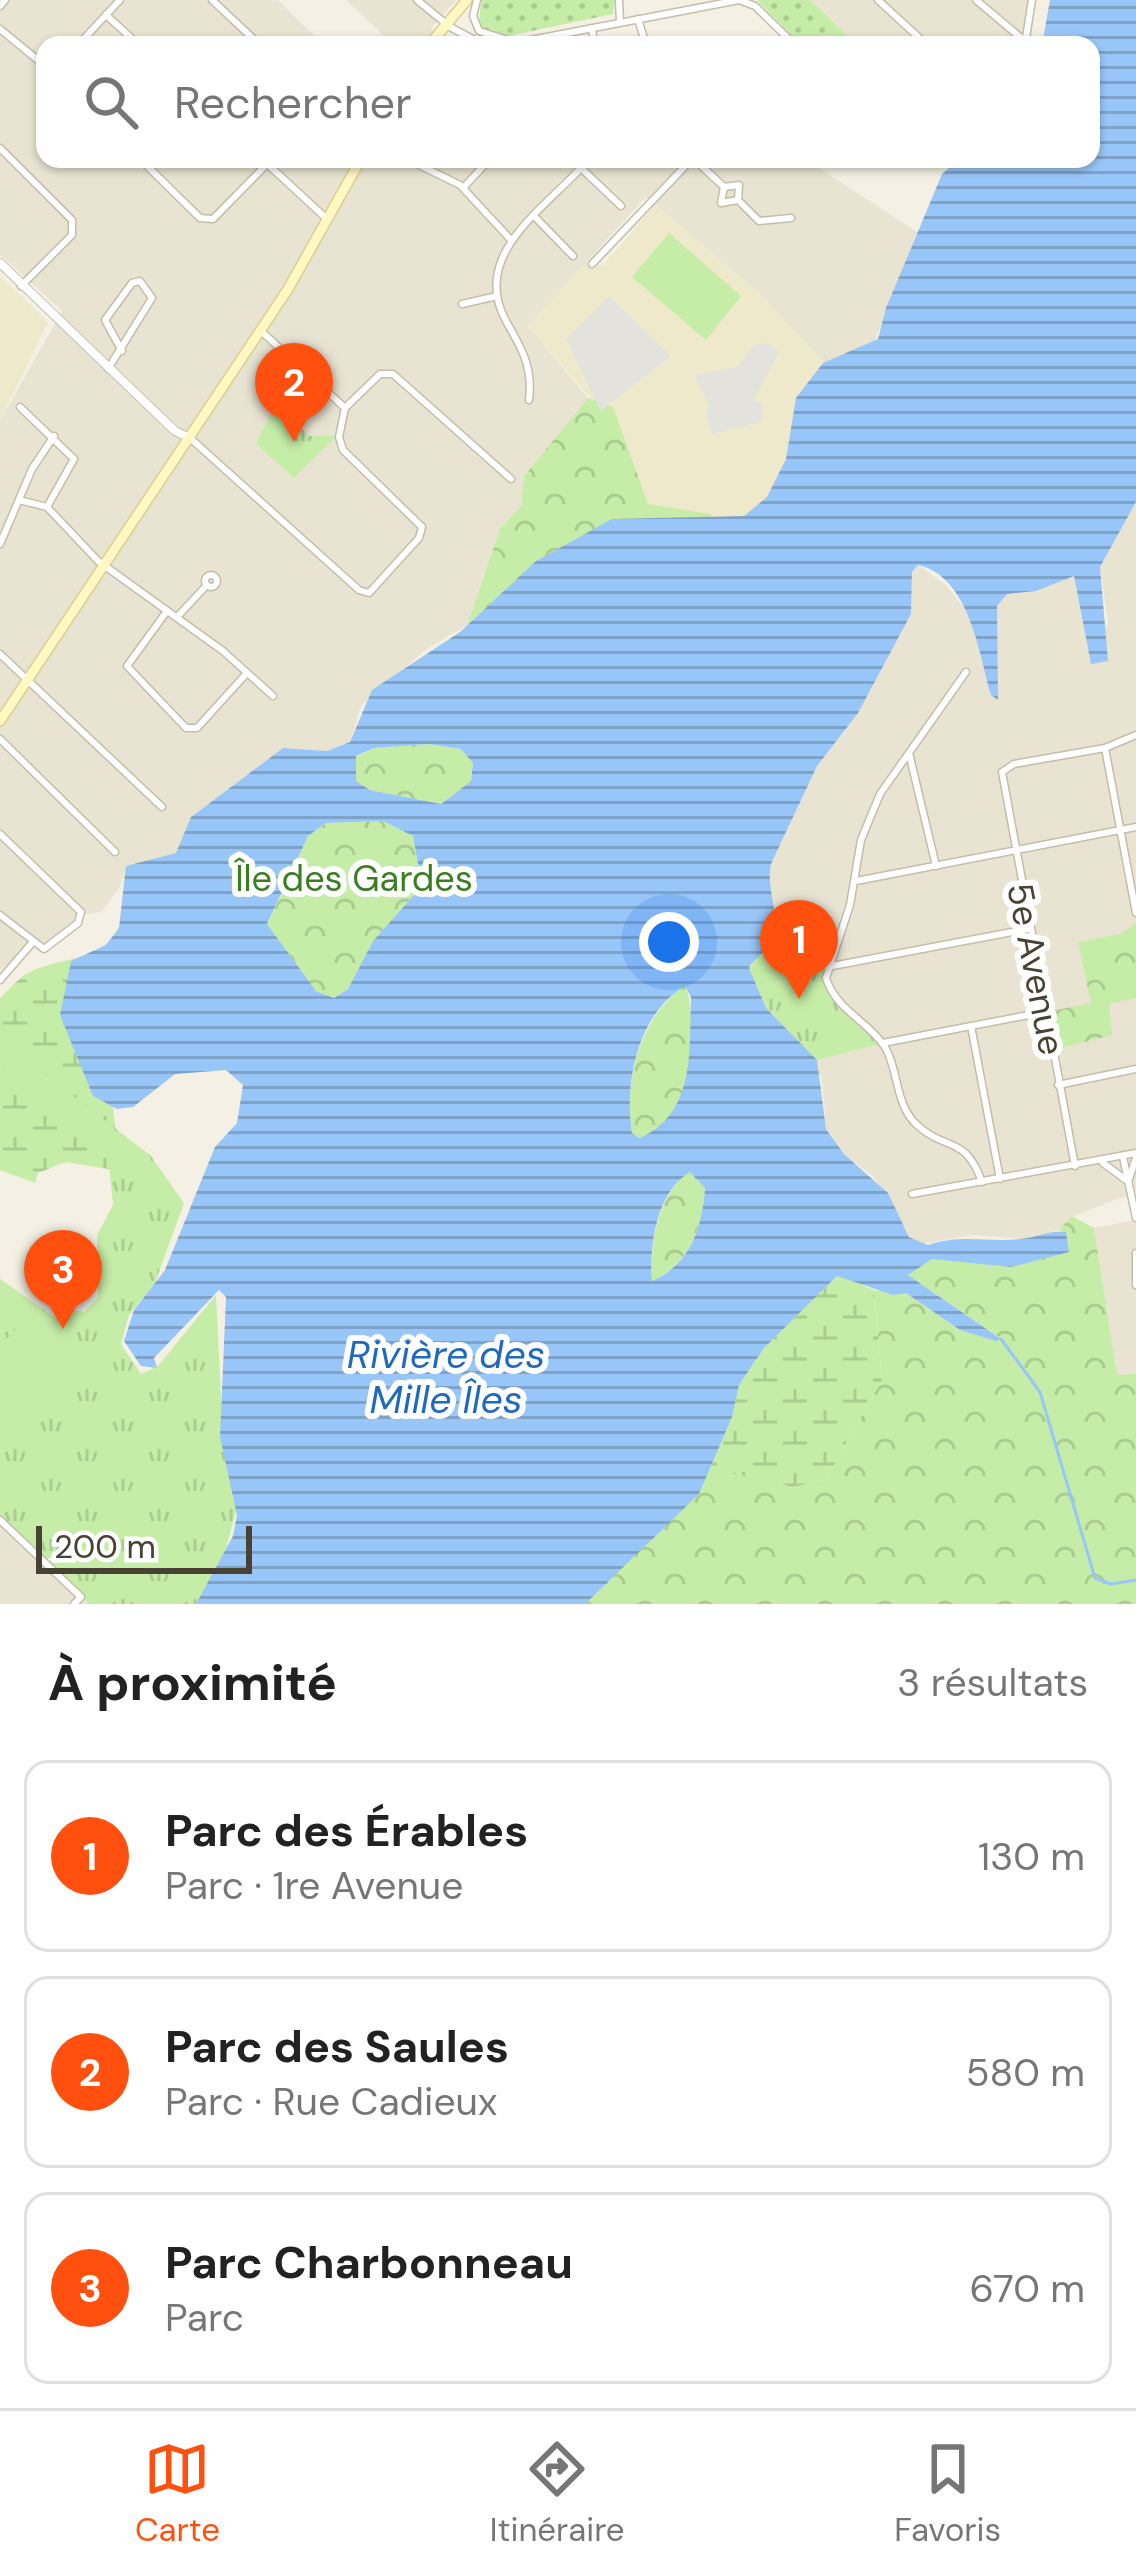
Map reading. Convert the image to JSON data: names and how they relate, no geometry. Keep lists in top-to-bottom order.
{
  "streets": {
    "street": ["5e Avenue"]
  },
  "water": ["Rivière des Mille Îles"],
  "parks": ["Île des Gardes"],
  "scale_bar": "200 m",
  "page": {
    "search": "Rechercher",
    "pins": ["2", "1", "3"],
    "scale": "200 m",
    "heading": ["À proximité", "3 résultats"],
    "list": [
      {
        "mark": "1",
        "name": "Parc des Érables",
        "note": "Parc · 1re Avenue",
        "value": "130 m"
      },
      {
        "mark": "2",
        "name": "Parc des Saules",
        "note": "Parc · Rue Cadieux",
        "value": "580 m"
      },
      {
        "mark": "3",
        "name": "Parc Charbonneau",
        "note": "Parc",
        "value": "670 m"
      }
    ],
    "nav": ["Carte", "Itinéraire", "Favoris"]
  }
}
